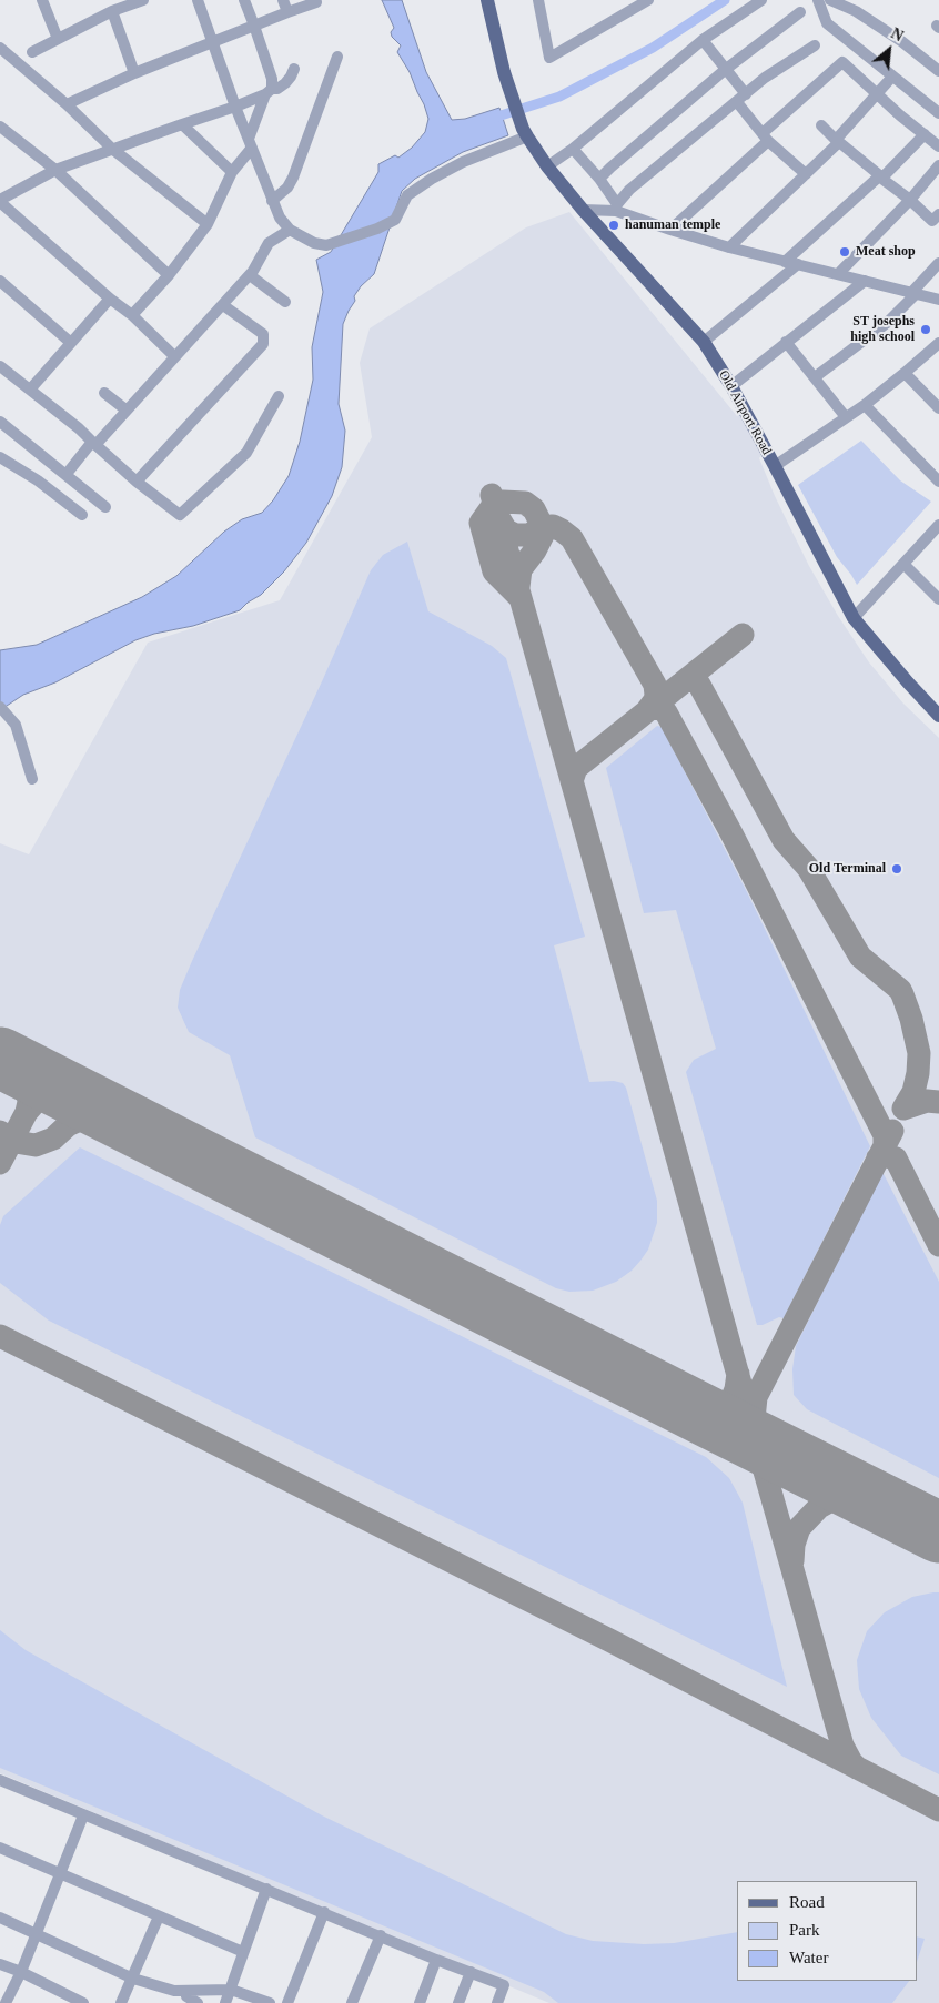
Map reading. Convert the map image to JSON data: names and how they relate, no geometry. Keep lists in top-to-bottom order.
{
  "streets": {
    "main road": ["Old Airport Road"]
  },
  "places": [
    "hanuman temple",
    "Meat shop",
    "ST josephs high school",
    "Old Terminal"
  ],
  "legend": ["Road", "Park", "Water"],
  "north": "top right"
}
